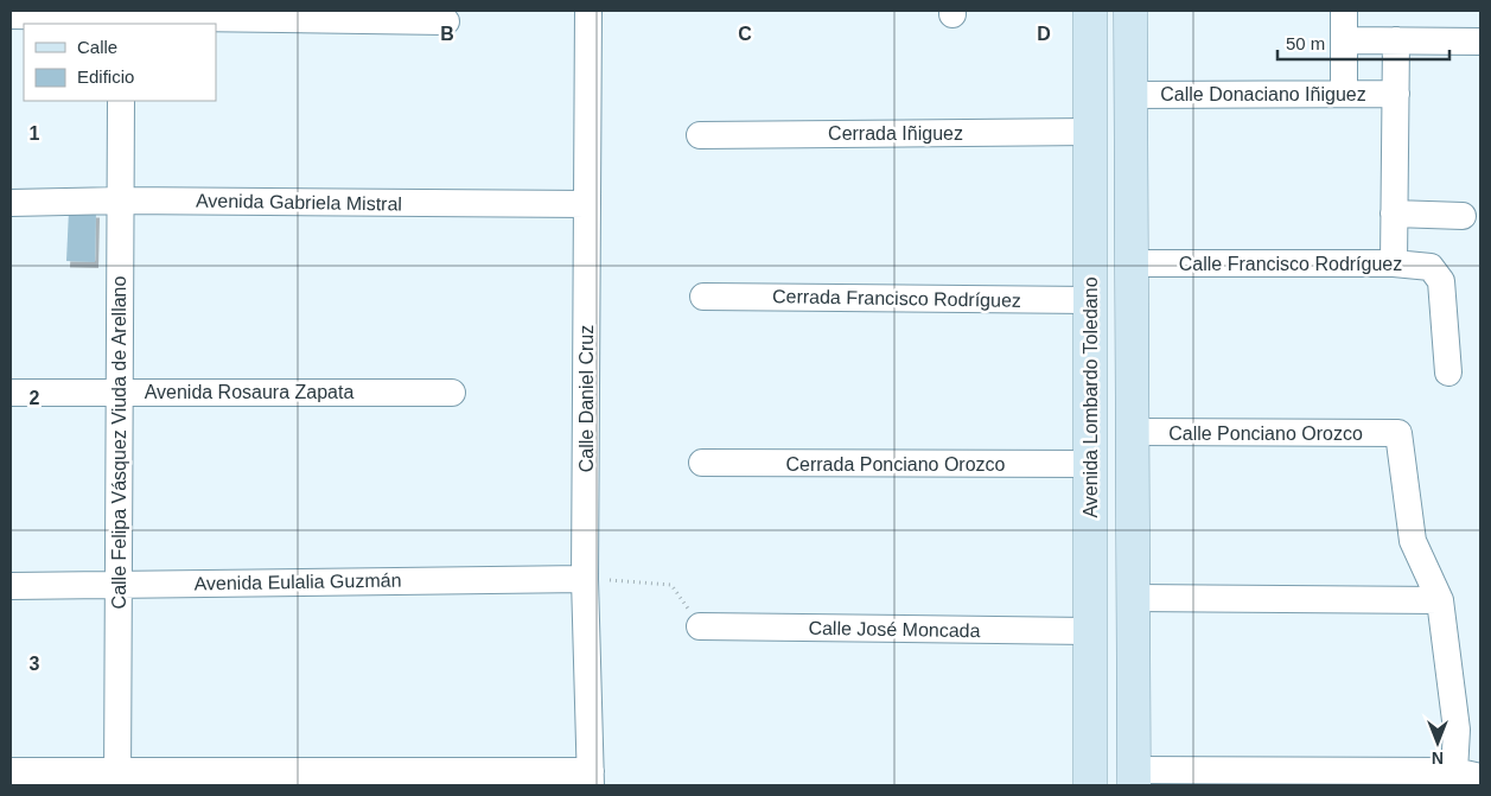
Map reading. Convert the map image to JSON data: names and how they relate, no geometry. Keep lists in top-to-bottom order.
{
  "streets": {
    "main road": ["Avenida Lombardo Toledano"],
    "street": [
      "Calle Donaciano Iñiguez",
      "Cerrada Iñiguez",
      "Avenida Gabriela Mistral",
      "Calle Francisco Rodríguez",
      "Cerrada Francisco Rodríguez",
      "Avenida Rosaura Zapata",
      "Calle Daniel Cruz",
      "Calle Ponciano Orozco",
      "Calle Felipa Vásquez Viuda de Arellano",
      "Cerrada Ponciano Orozco",
      "Avenida Eulalia Guzmán",
      "Calle José Moncada"
    ]
  },
  "crossings": [
    ["Cerrada Iñiguez", "Avenida Lombardo Toledano"],
    ["Avenida Gabriela Mistral", "Calle Daniel Cruz"],
    ["Avenida Gabriela Mistral", "Calle Felipa Vásquez Viuda de Arellano"],
    ["Cerrada Francisco Rodríguez", "Avenida Lombardo Toledano"],
    ["Avenida Rosaura Zapata", "Calle Felipa Vásquez Viuda de Arellano"],
    ["Avenida Lombardo Toledano", "Cerrada Ponciano Orozco"],
    ["Avenida Lombardo Toledano", "Calle José Moncada"],
    ["Calle Daniel Cruz", "Avenida Eulalia Guzmán"],
    ["Calle Felipa Vásquez Viuda de Arellano", "Avenida Eulalia Guzmán"]
  ],
  "legend": ["Calle", "Edificio"],
  "scale_bar": "50 m",
  "north": "bottom",
  "grid": {
    "columns": ["B", "C", "D"],
    "rows": ["1", "2", "3"]
  }
}
